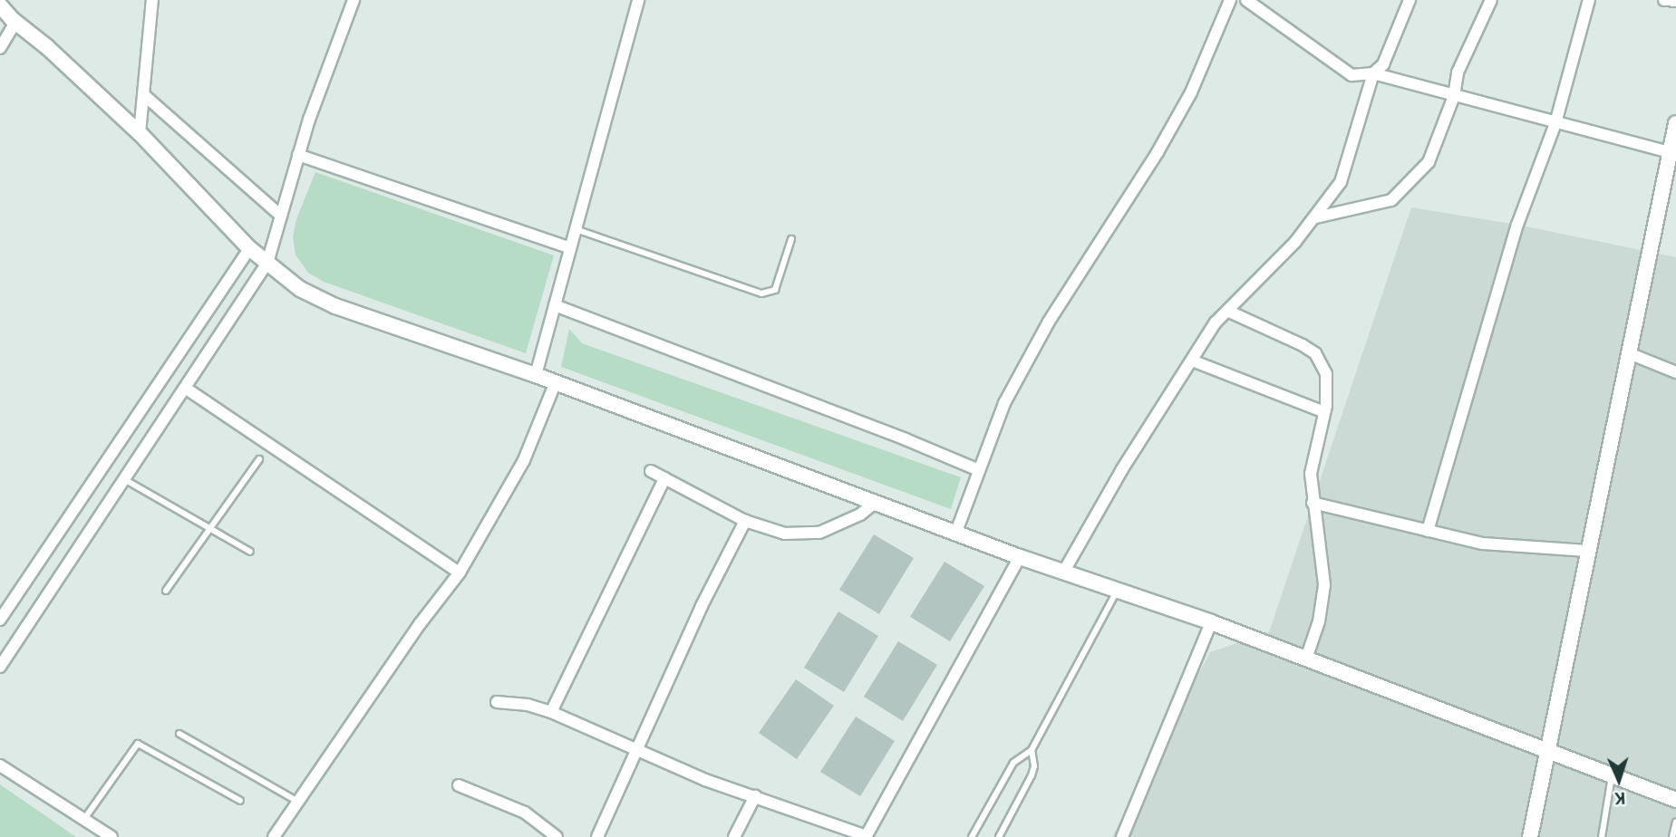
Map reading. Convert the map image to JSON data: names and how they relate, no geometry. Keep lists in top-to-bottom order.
{
  "north": "bottom"
}
